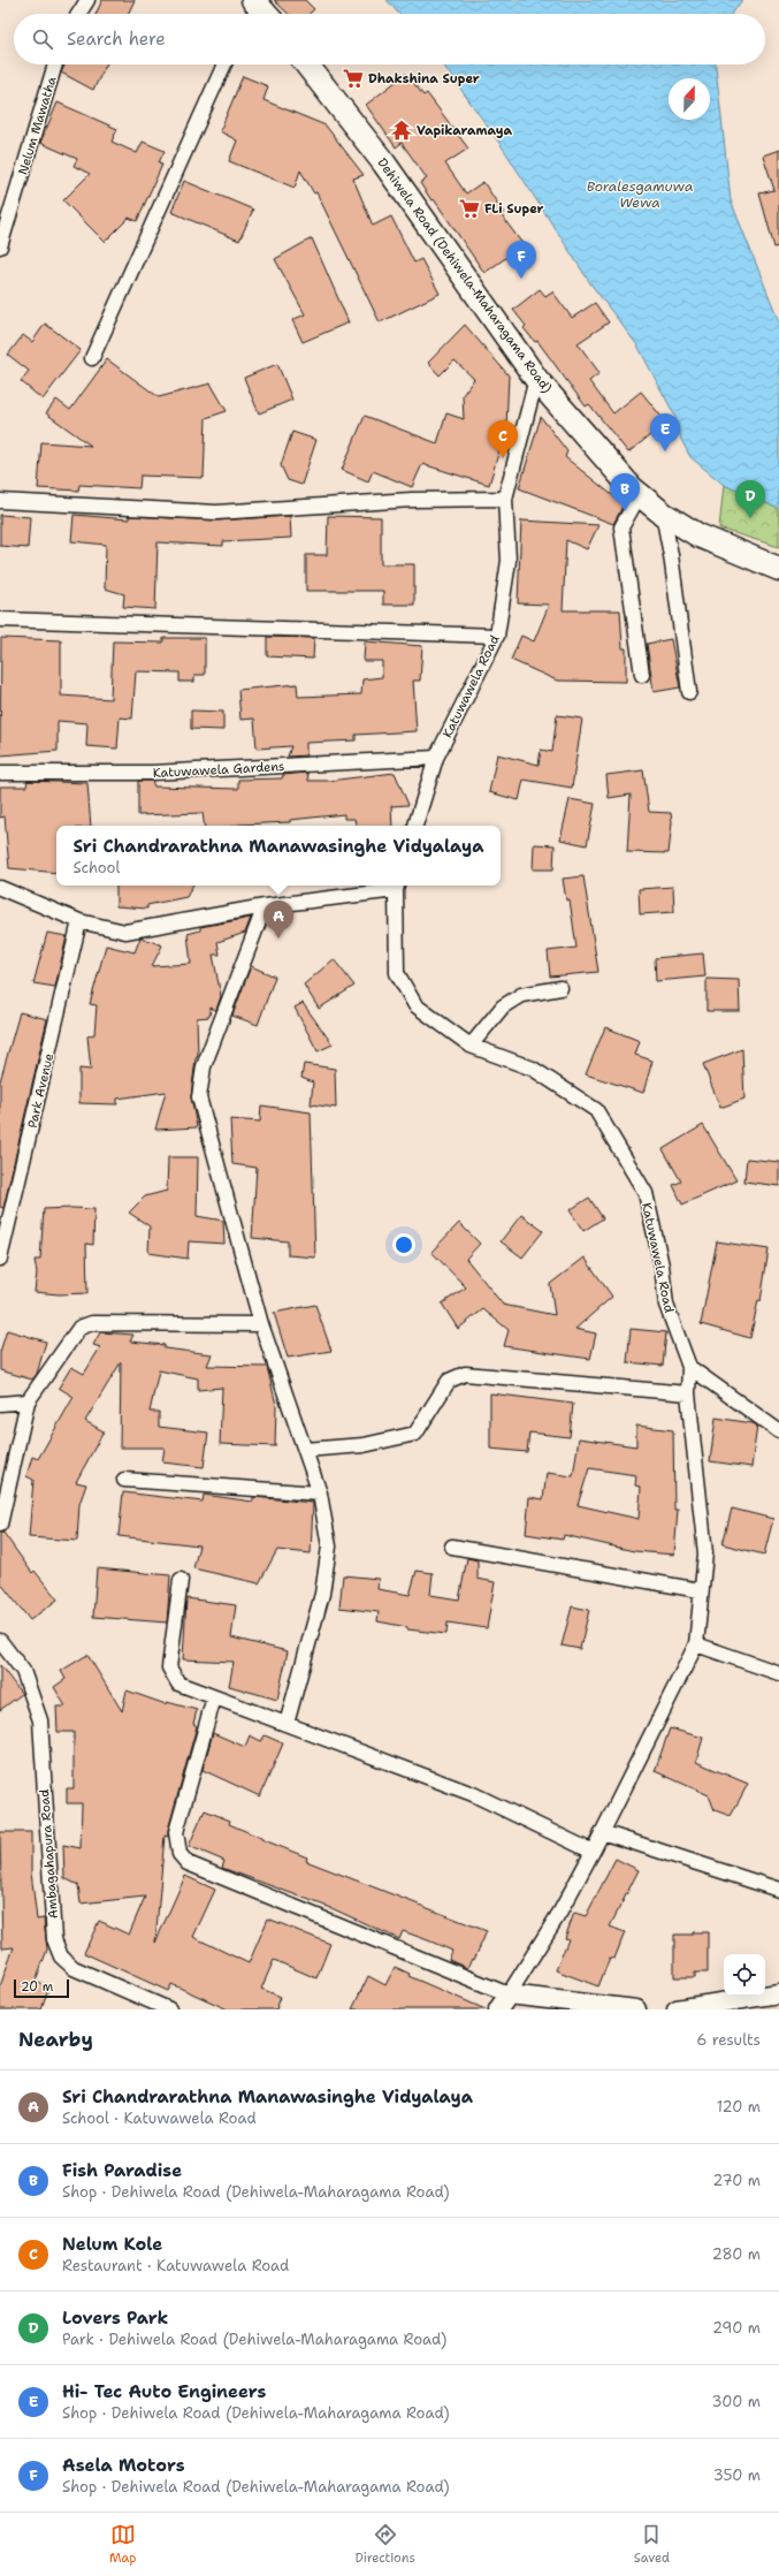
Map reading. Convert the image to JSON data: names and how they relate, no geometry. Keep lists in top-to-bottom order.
{
  "streets": {
    "main road": ["Dehiwela Road (Dehiwela-Maharagama Road)"],
    "street": [
      "Nelum Mawatha",
      "Katuwawela Road",
      "Katuwawela Gardens",
      "Park Avenue",
      "Ambagahapura Road"
    ]
  },
  "crossings": [
    ["Dehiwela Road (Dehiwela-Maharagama Road)", "Katuwawela Road"],
    ["Katuwawela Road", "Katuwawela Gardens"]
  ],
  "water": ["Boralesgamuwa Wewa"],
  "places": {
    "supermarket": ["Dhakshina Super", "FLi Super"],
    "temple": ["Vapikaramaya"]
  },
  "scale_bar": "20 m",
  "north": "top",
  "page": {
    "search": "Search here",
    "pins": [
      "F",
      "E",
      "C",
      "B",
      "D",
      "A"
    ],
    "popup": ["Sri Chandrarathna Manawasinghe Vidyalaya", "School"],
    "scale": "20 m",
    "heading": ["Nearby", "6 results"],
    "list": [
      {
        "mark": "A",
        "name": "Sri Chandrarathna Manawasinghe Vidyalaya",
        "note": "School · Katuwawela Road",
        "value": "120 m"
      },
      {
        "mark": "B",
        "name": "Fish Paradise",
        "note": "Shop · Dehiwela Road (Dehiwela-Maharagama Road)",
        "value": "270 m"
      },
      {
        "mark": "C",
        "name": "Nelum Kole",
        "note": "Restaurant · Katuwawela Road",
        "value": "280 m"
      },
      {
        "mark": "D",
        "name": "Lovers Park",
        "note": "Park · Dehiwela Road (Dehiwela-Maharagama Road)",
        "value": "290 m"
      },
      {
        "mark": "E",
        "name": "Hi- Tec Auto Engineers",
        "note": "Shop · Dehiwela Road (Dehiwela-Maharagama Road)",
        "value": "300 m"
      },
      {
        "mark": "F",
        "name": "Asela Motors",
        "note": "Shop · Dehiwela Road (Dehiwela-Maharagama Road)",
        "value": "350 m"
      }
    ],
    "nav": ["Map", "Directions", "Saved"]
  }
}
